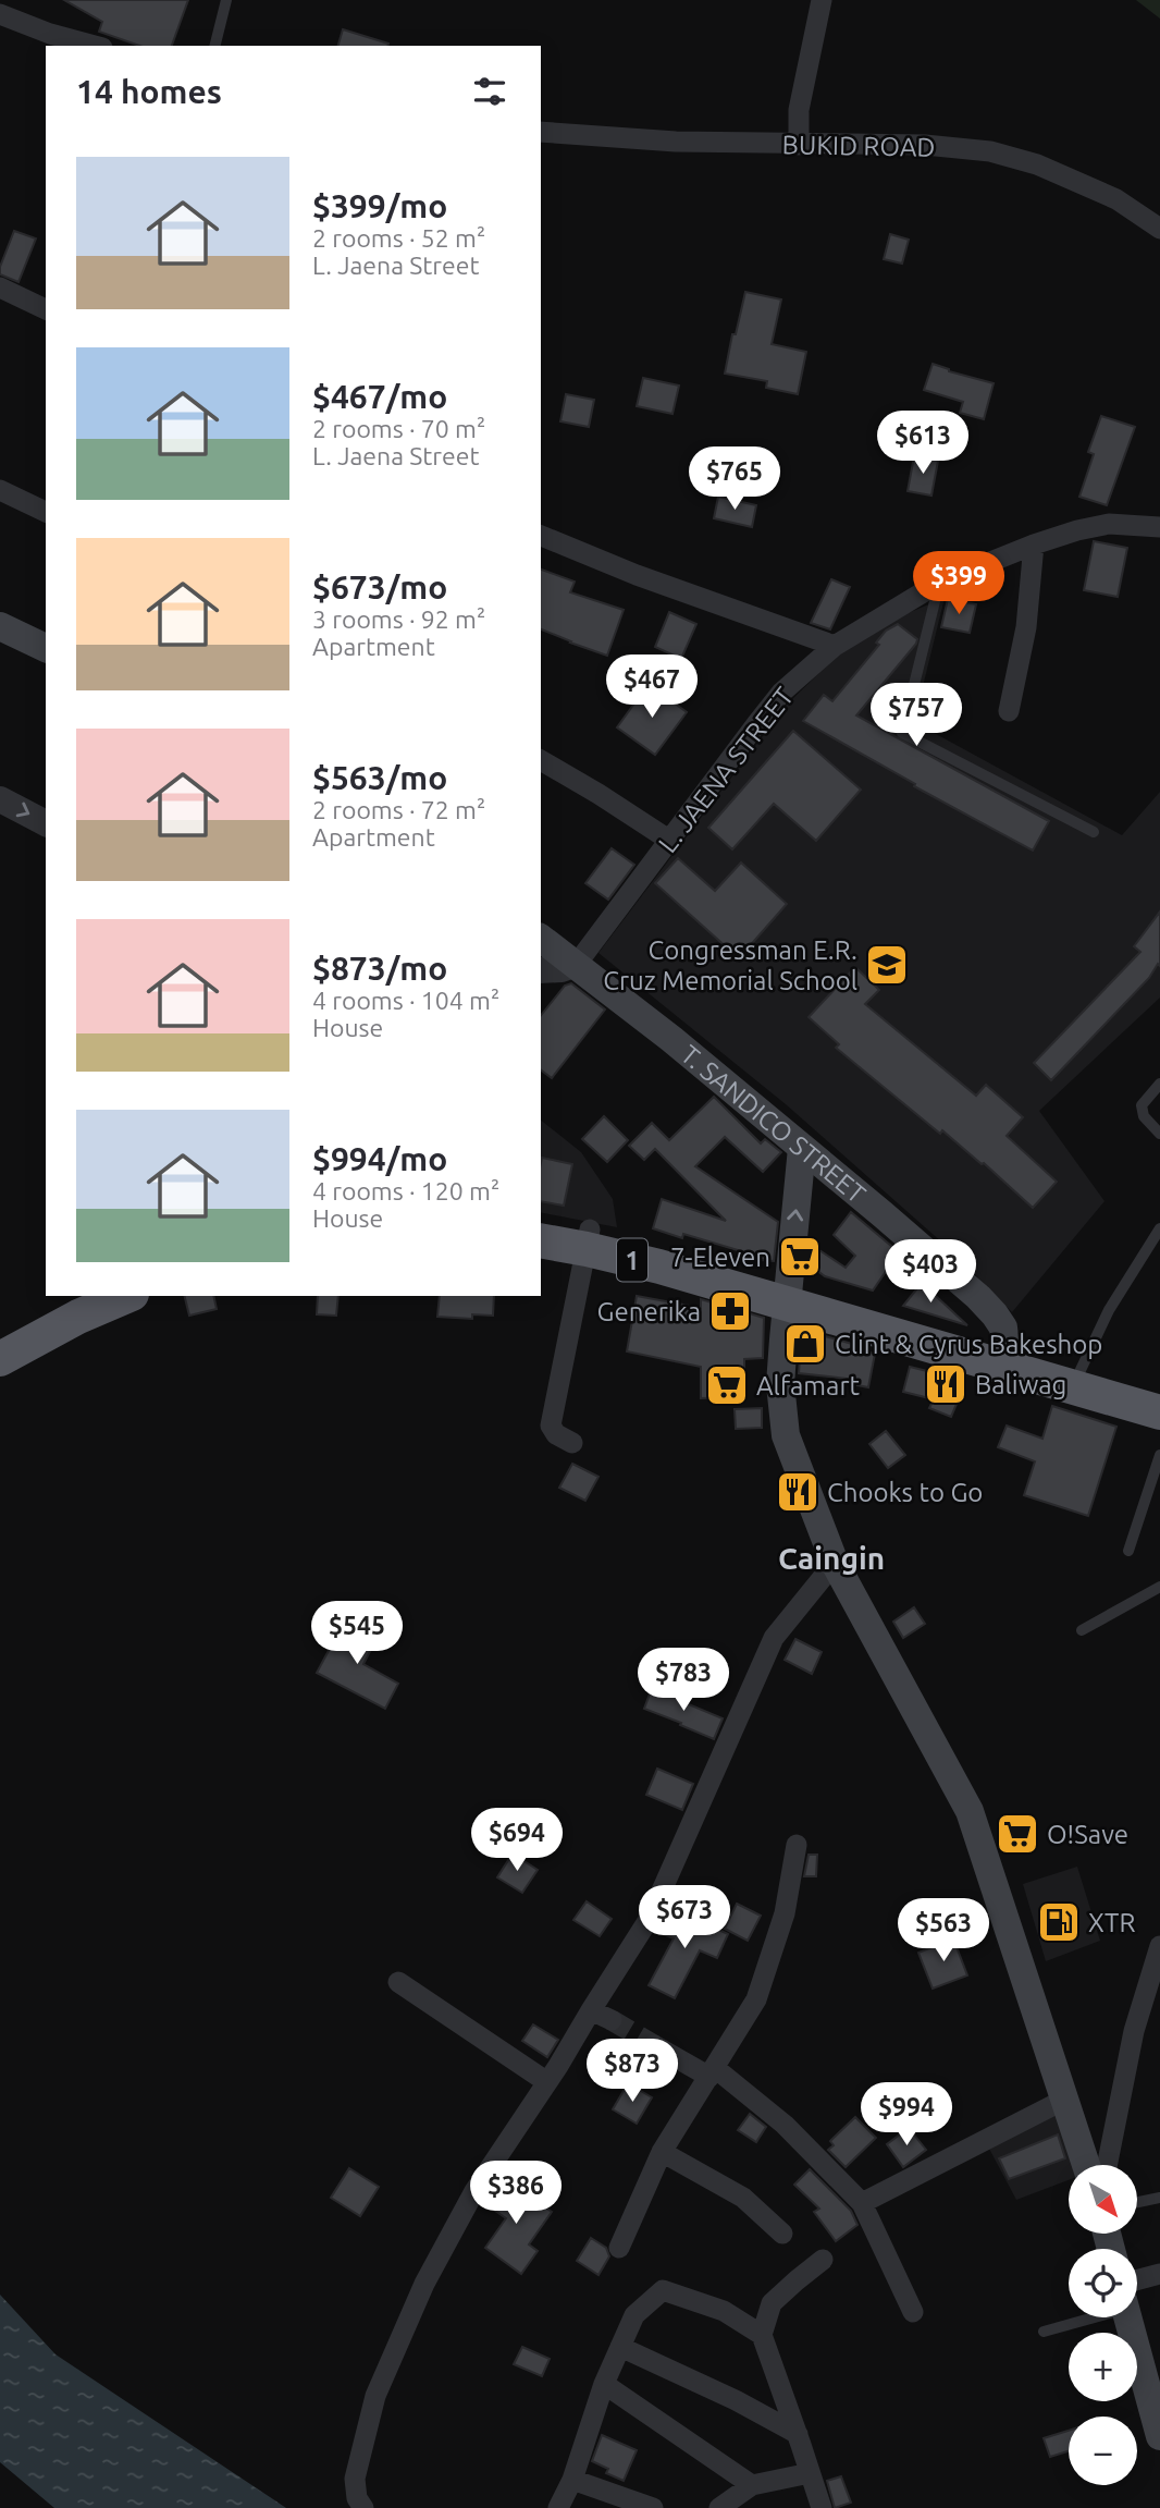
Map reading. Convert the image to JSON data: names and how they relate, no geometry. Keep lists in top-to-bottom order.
{
  "streets": {
    "highway": ["1"],
    "main road": ["T. SANDICO STREET"],
    "street": ["BUKID ROAD", "L. JAENA STREET"]
  },
  "crossings": [
    ["L. JAENA STREET", "T. SANDICO STREET"],
    ["T. SANDICO STREET", "1"]
  ],
  "districts": ["Caingin"],
  "places": {
    "school or university": ["Congressman E.R. Cruz Memorial School"],
    "supermarket": ["7-Eleven", "Alfamart", "O!Save"],
    "pharmacy": ["Generika"],
    "shop": ["Clint & Cyrus Bakeshop"],
    "restaurant": ["Baliwag", "Chooks to Go"],
    "fuel station": ["XTR"]
  },
  "north": "bottom right",
  "page": {
    "heading": "14 homes",
    "list": [
      {
        "name": "$399/mo",
        "note": "2 rooms · 52 m² · L. Jaena Street"
      },
      {
        "name": "$467/mo",
        "note": "2 rooms · 70 m² · L. Jaena Street"
      },
      {
        "name": "$673/mo",
        "note": "3 rooms · 92 m² · Apartment"
      },
      {
        "name": "$563/mo",
        "note": "2 rooms · 72 m² · Apartment"
      },
      {
        "name": "$873/mo",
        "note": "4 rooms · 104 m² · House"
      },
      {
        "name": "$994/mo",
        "note": "4 rooms · 120 m² · House"
      }
    ],
    "price": [
      "$613",
      "$765",
      "$399",
      "$467",
      "$757",
      "$403",
      "$545",
      "$783",
      "$694",
      "$673",
      "$563",
      "$873",
      "$994",
      "$386"
    ],
    "map_buttons": ["+", "−"]
  }
}
